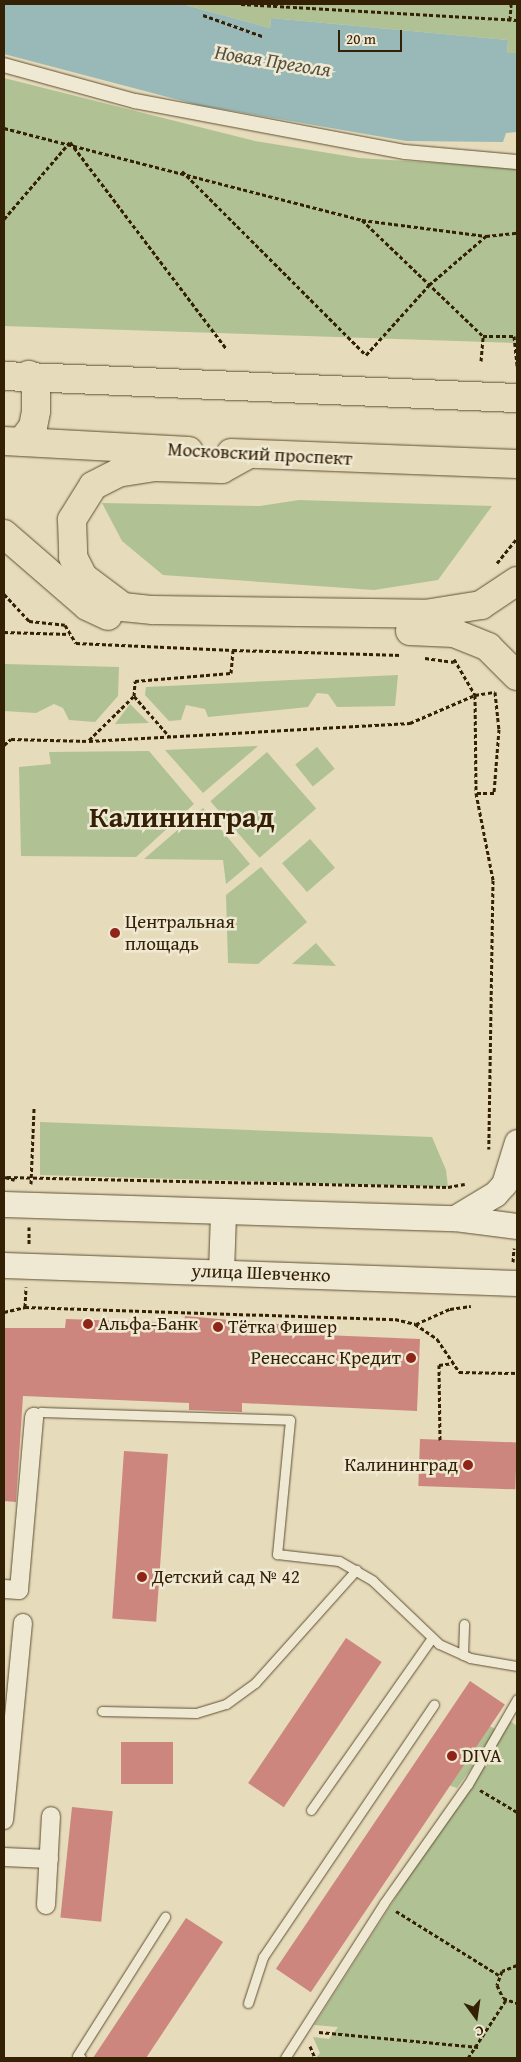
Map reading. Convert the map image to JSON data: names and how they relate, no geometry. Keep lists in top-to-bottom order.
{
  "streets": {
    "main road": ["Московский проспект", "улица Шевченко"]
  },
  "districts": ["Калининград"],
  "water": ["Новая Преголя"],
  "places": [
    "Центральная площадь",
    "Альфа-Банк",
    "Тётка Фишер",
    "Ренессанс Кредит",
    "Калининград",
    "Детский сад № 42",
    "DIVA"
  ],
  "scale_bar": "20 m",
  "north": "bottom"
}
